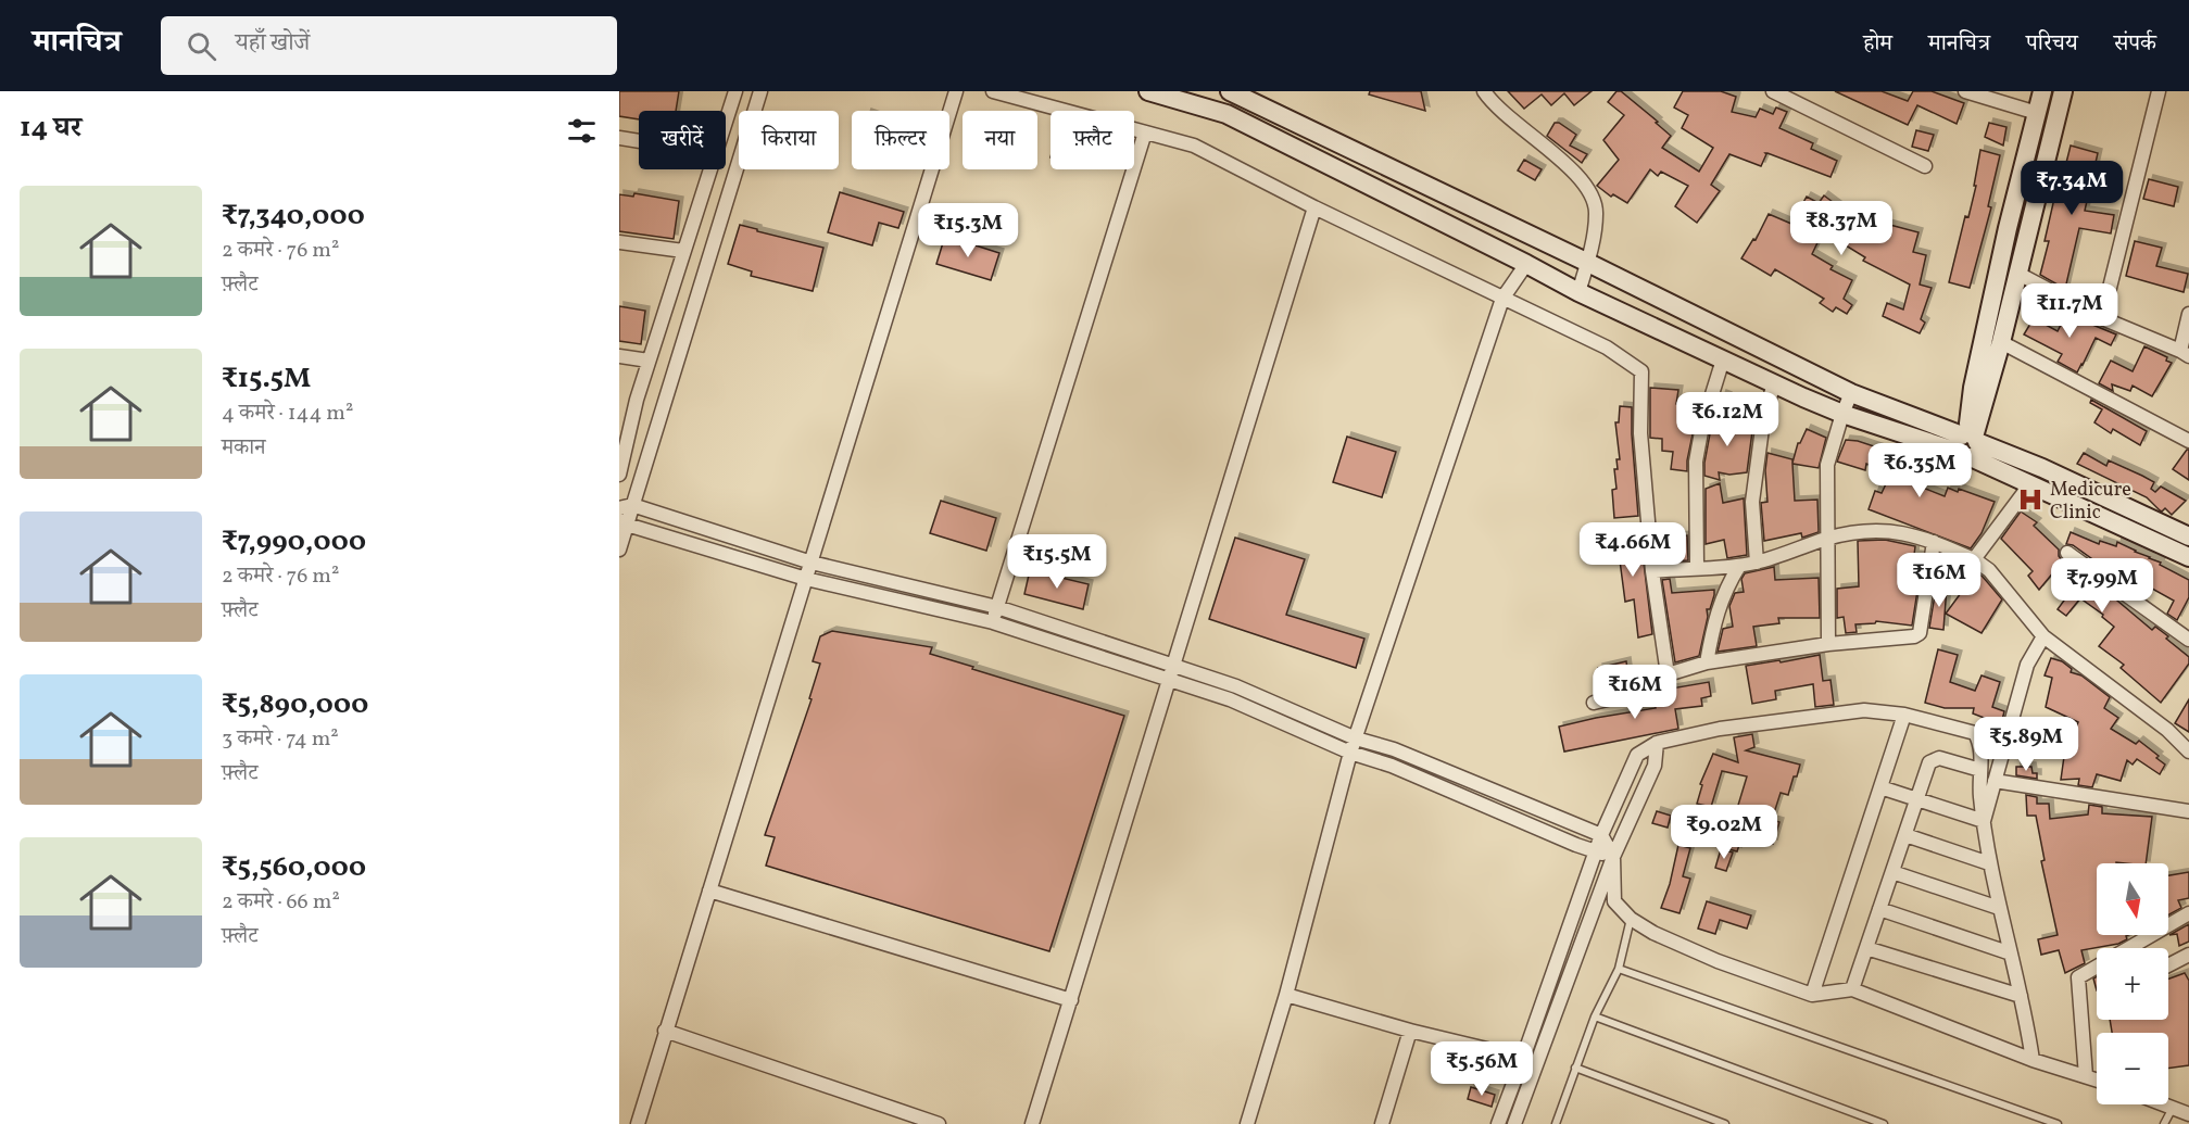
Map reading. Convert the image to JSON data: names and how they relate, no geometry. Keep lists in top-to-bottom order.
{
  "places": {
    "hospital": ["Medicure Clinic"]
  },
  "north": "bottom",
  "page": {
    "header": "मानचित्र",
    "search": "यहाँ खोजें",
    "nav": [
      "होम",
      "मानचित्र",
      "परिचय",
      "संपर्क"
    ],
    "heading": "14 घर",
    "chip": [
      "खरीदें",
      "किराया",
      "फ़िल्टर",
      "नया",
      "फ़्लैट"
    ],
    "price": [
      "₹7.34M",
      "₹8.37M",
      "₹15.3M",
      "₹11.7M",
      "₹6.12M",
      "₹6.35M",
      "₹4.66M",
      "₹15.5M",
      "₹16M",
      "₹7.99M",
      "₹16M",
      "₹5.89M",
      "₹9.02M",
      "₹5.56M"
    ],
    "list": [
      {
        "name": "₹7,340,000",
        "note": "2 कमरे · 76 m² · फ़्लैट"
      },
      {
        "name": "₹15.5M",
        "note": "4 कमरे · 144 m² · मकान"
      },
      {
        "name": "₹7,990,000",
        "note": "2 कमरे · 76 m² · फ़्लैट"
      },
      {
        "name": "₹5,890,000",
        "note": "3 कमरे · 74 m² · फ़्लैट"
      },
      {
        "name": "₹5,560,000",
        "note": "2 कमरे · 66 m² · फ़्लैट"
      }
    ],
    "map_buttons": ["+", "−"]
  }
}
